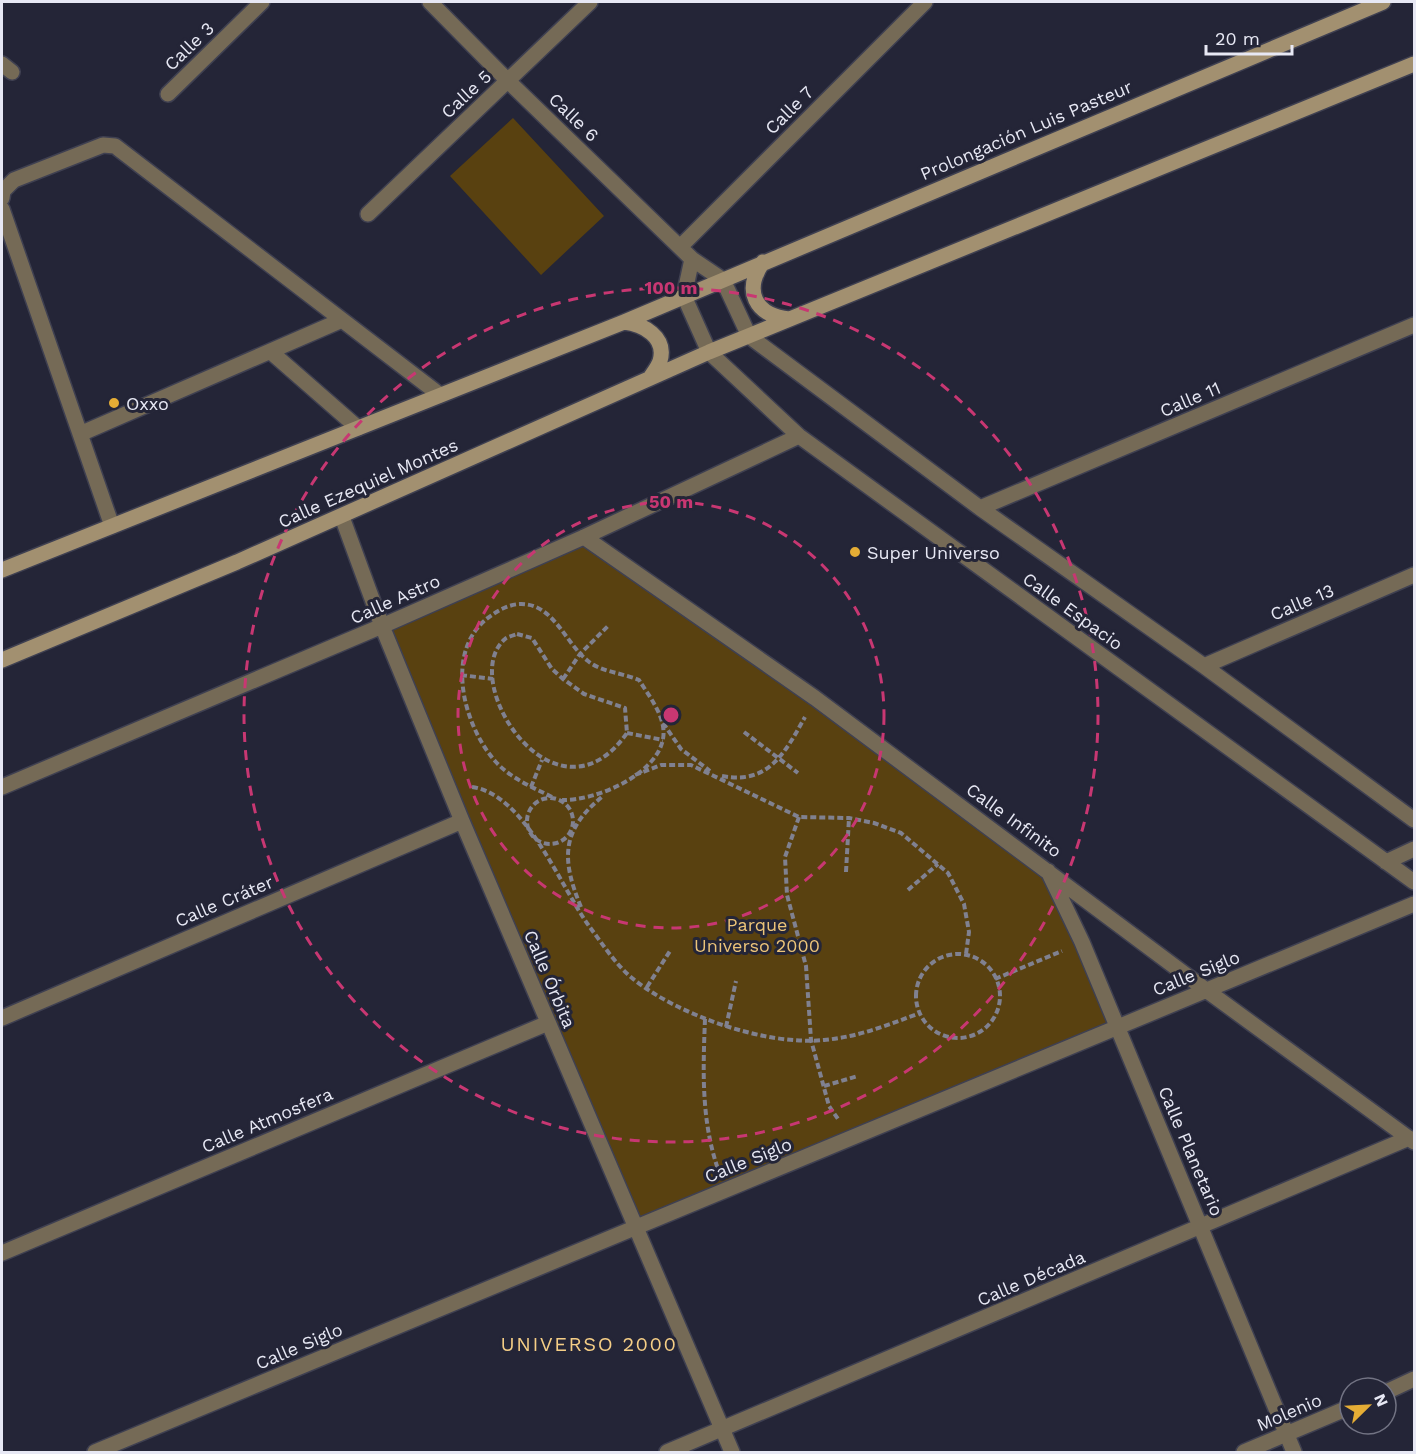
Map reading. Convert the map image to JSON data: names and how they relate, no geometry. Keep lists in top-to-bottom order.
{
  "streets": {
    "main road": ["Prolongación Luis Pasteur", "Calle Ezequiel Montes"],
    "street": [
      "Calle 3",
      "Calle 5",
      "Calle 7",
      "Calle 6",
      "Calle 11",
      "Calle Astro",
      "Calle 13",
      "Calle Espacio",
      "Calle Infinito",
      "Calle Cráter",
      "Calle Siglo",
      "Calle Órbita",
      "Calle Atmosfera",
      "Calle Planetario",
      "Calle Década",
      "Molenio"
    ]
  },
  "crossings": [
    ["Calle 5", "Calle 6"],
    ["Calle 7", "Calle 6"],
    ["Calle 6", "Prolongación Luis Pasteur"],
    ["Calle 6", "Calle Espacio"],
    ["Prolongación Luis Pasteur", "Calle Espacio"],
    ["Calle 11", "Calle Espacio"],
    ["Calle Ezequiel Montes", "Calle Espacio"],
    ["Calle Ezequiel Montes", "Calle Órbita"],
    ["Calle Astro", "Calle Espacio"],
    ["Calle Astro", "Calle Infinito"],
    ["Calle Astro", "Calle Órbita"],
    ["Calle 13", "Calle Espacio"],
    ["Calle Infinito", "Calle Siglo"],
    ["Calle Infinito", "Calle Planetario"],
    ["Calle Infinito", "Calle Década"],
    ["Calle Cráter", "Calle Órbita"],
    ["Calle Siglo", "Calle Órbita"],
    ["Calle Siglo", "Calle Planetario"],
    ["Calle Órbita", "Calle Atmosfera"],
    ["Calle Órbita", "Calle Década"],
    ["Calle Planetario", "Calle Década"],
    ["Calle Planetario", "Molenio"]
  ],
  "districts": ["UNIVERSO 2000"],
  "parks": ["Parque Universo 2000"],
  "places": ["Oxxo", "Super Universo"],
  "scale_bar": "20 m",
  "north": "top right",
  "rings": ["100 m", "50 m"]
}
